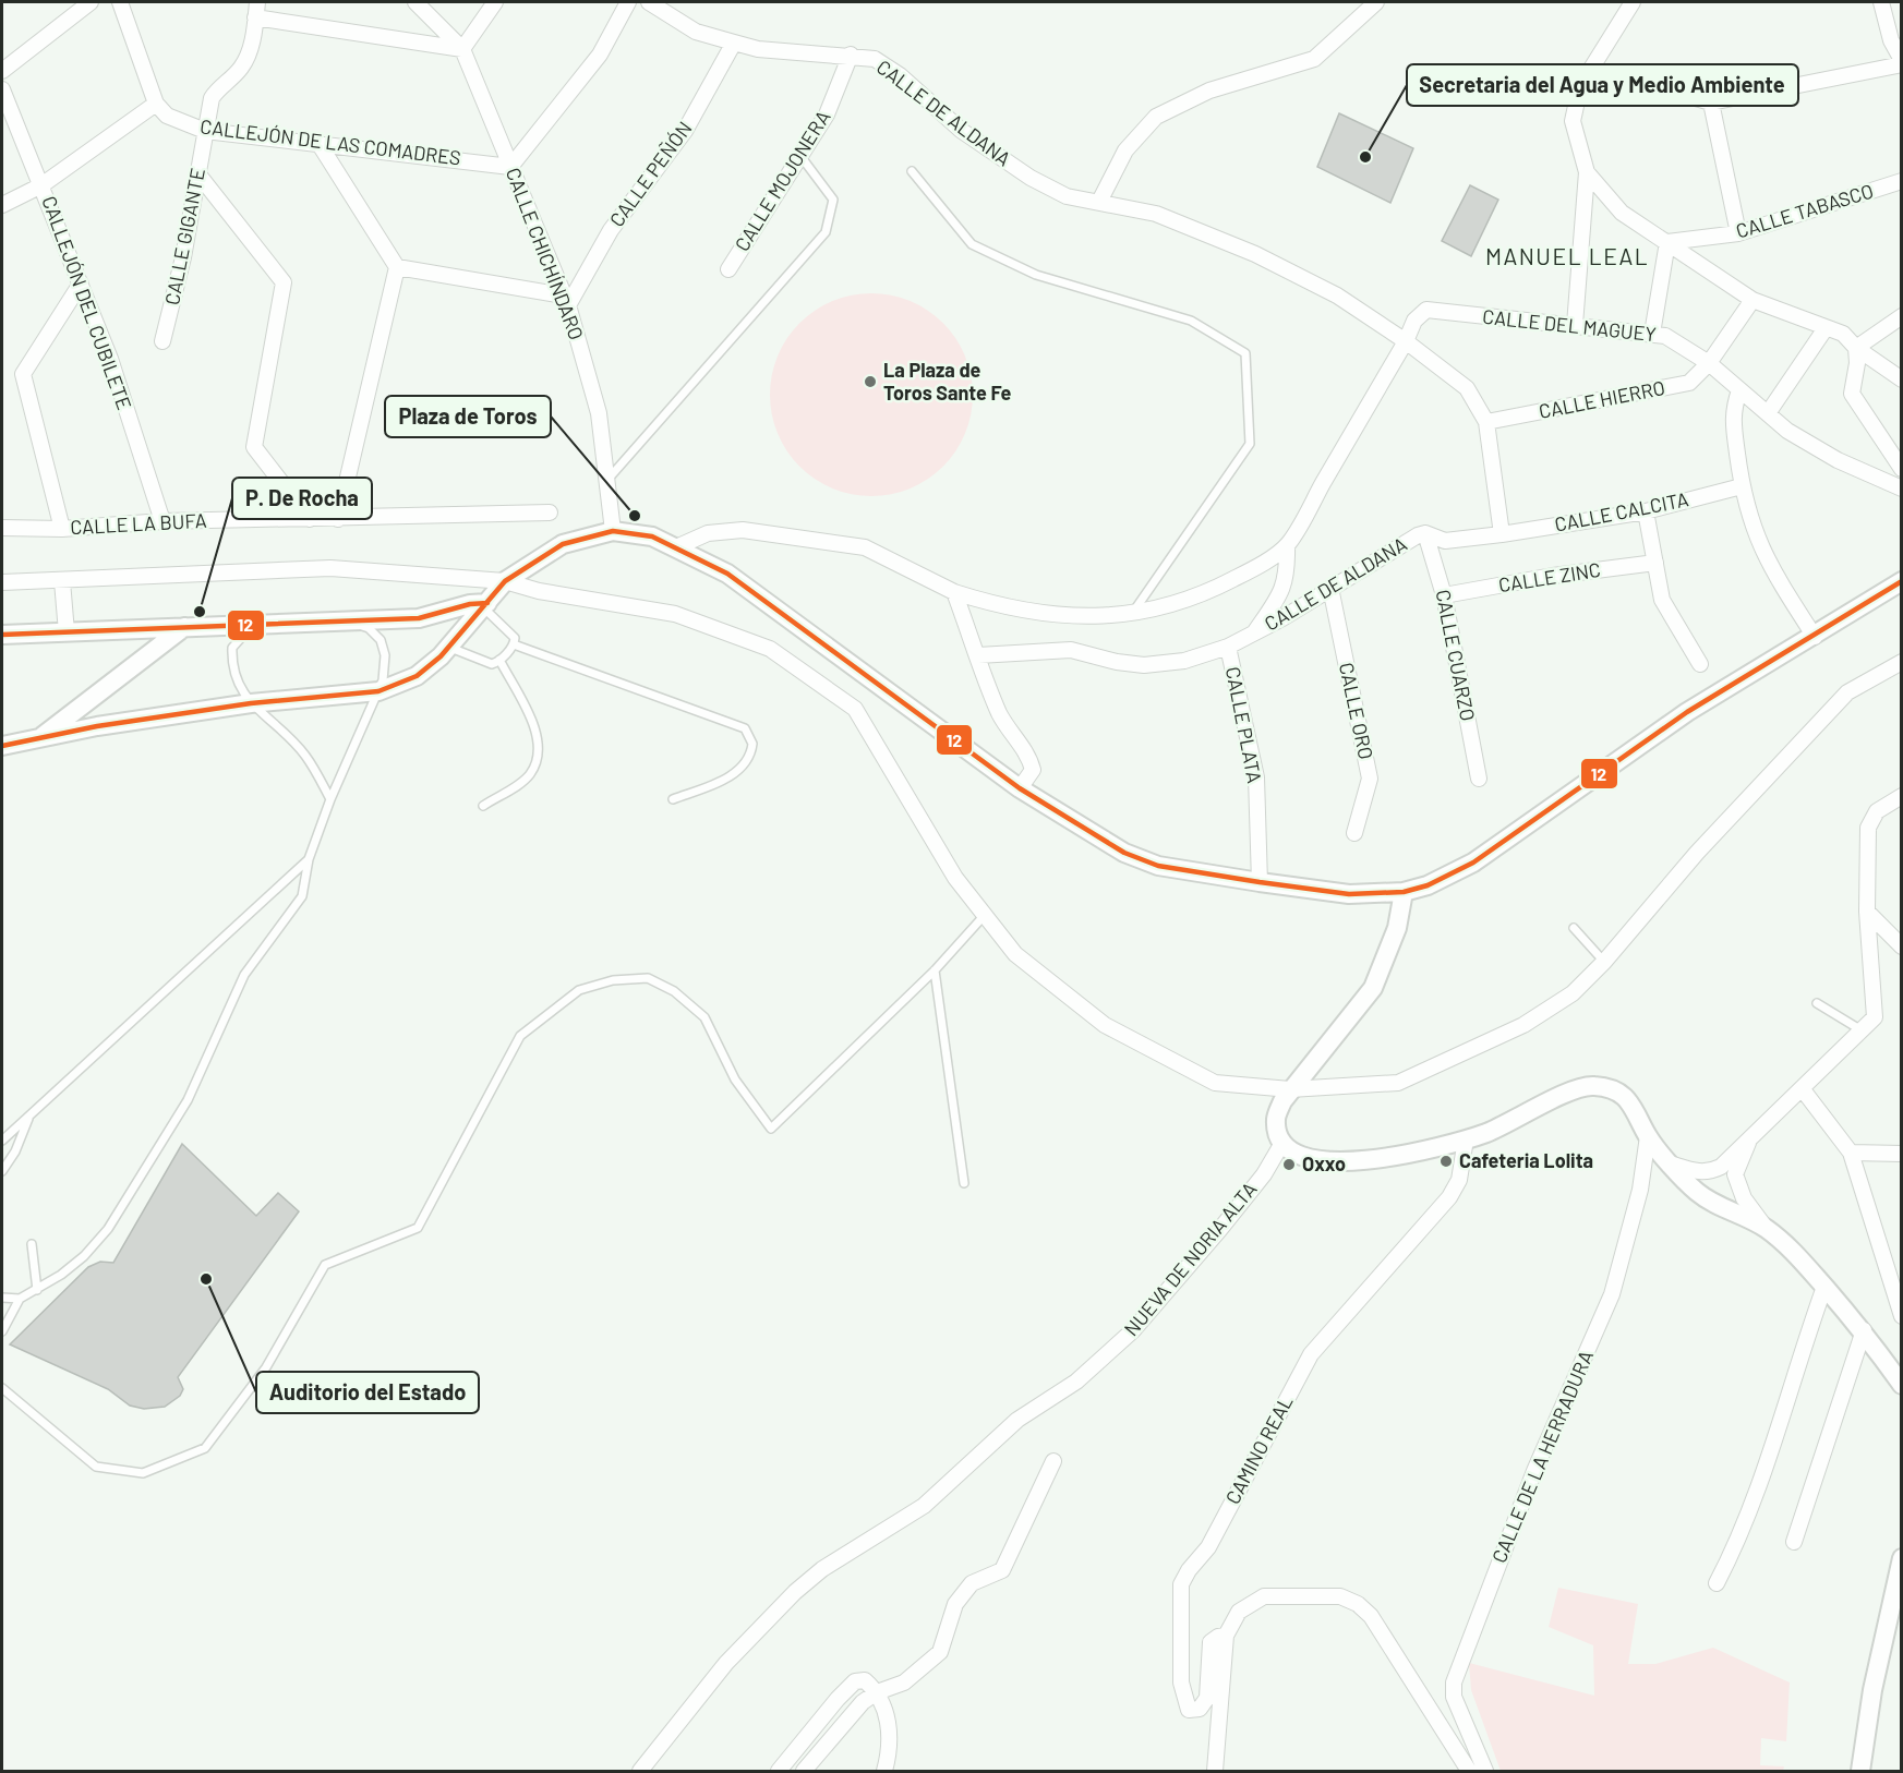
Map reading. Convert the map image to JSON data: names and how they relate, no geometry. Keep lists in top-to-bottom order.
{
  "streets": {
    "street": [
      "CALLE DE ALDANA",
      "CALLEJÓN DE LAS COMADRES",
      "CALLE PEÑÓN",
      "CALLE MOJONERA",
      "CALLE TABASCO",
      "CALLE GIGANTE",
      "CALLE CHICHÍNDARO",
      "CALLEJÓN DEL CUBILETE",
      "CALLE DEL MAGUEY",
      "CALLE HIERRO",
      "CALLE CALCITA",
      "CALLE LA BUFA",
      "CALLE ZINC",
      "CALLE CUARZO",
      "CALLE ORO",
      "CALLE PLATA",
      "NUEVA DE NORIA ALTA",
      "CAMINO REAL",
      "CALLE DE LA HERRADURA"
    ]
  },
  "crossings": [
    ["CALLE DE ALDANA", "CALLE PEÑÓN"],
    ["CALLE DE ALDANA", "CALLE MOJONERA"],
    ["CALLE DE ALDANA", "CALLE DEL MAGUEY"],
    ["CALLE DE ALDANA", "CALLE HIERRO"],
    ["CALLE DE ALDANA", "CALLE CALCITA"],
    ["CALLE DE ALDANA", "CALLE CUARZO"],
    ["CALLE DE ALDANA", "CALLE ORO"],
    ["CALLE DE ALDANA", "CALLE PLATA"],
    ["CALLEJÓN DE LAS COMADRES", "CALLE GIGANTE"],
    ["CALLEJÓN DE LAS COMADRES", "CALLE CHICHÍNDARO"],
    ["CALLE PEÑÓN", "CALLE CHICHÍNDARO"],
    ["CALLEJÓN DEL CUBILETE", "CALLE LA BUFA"],
    ["CALLE DEL MAGUEY", "CALLE HIERRO"],
    ["CALLE ZINC", "CALLE CUARZO"]
  ],
  "districts": ["MANUEL LEAL"],
  "places": [
    "Secretaria del Agua y Medio Ambiente",
    "La Plaza de Toros Sante Fe",
    "Plaza de Toros",
    "P. De Rocha",
    "Cafeteria Lolita",
    "Oxxo",
    "Auditorio del Estado"
  ],
  "lines": ["transit line 12"]
}
